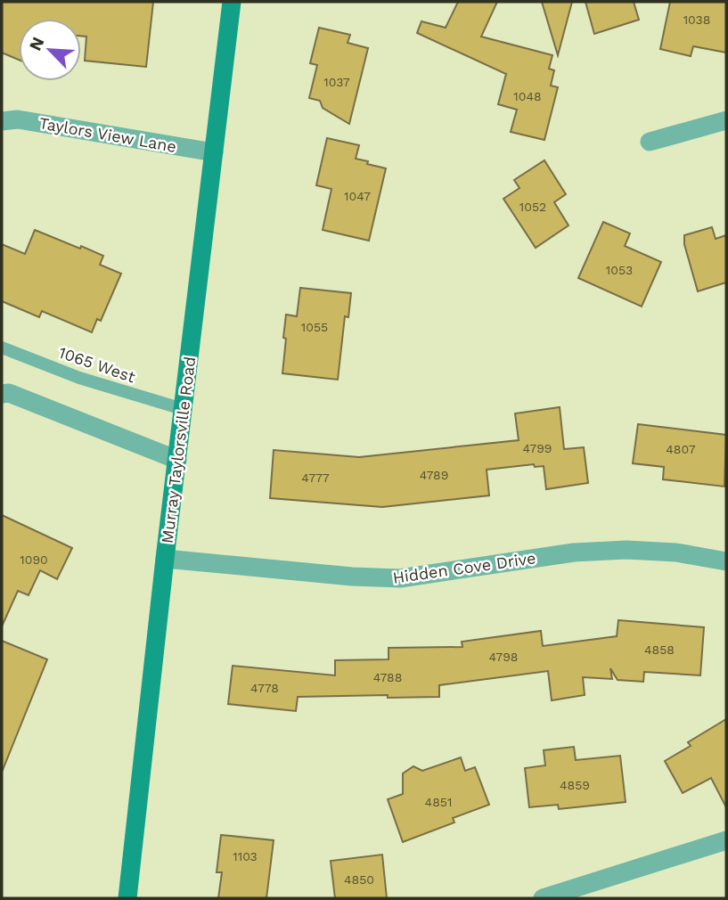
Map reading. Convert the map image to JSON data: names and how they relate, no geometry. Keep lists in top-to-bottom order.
{
  "streets": {
    "street": ["Taylors View Lane", "Murray Taylorsville Road", "Hidden Cove Drive"],
    "lane": ["1065 West"]
  },
  "crossings": [
    ["Taylors View Lane", "Murray Taylorsville Road"],
    ["1065 West", "Murray Taylorsville Road"],
    ["Murray Taylorsville Road", "Hidden Cove Drive"]
  ],
  "house_numbers": [
    "1038",
    "1037",
    "1048",
    "1047",
    "1052",
    "1053",
    "1055",
    "4799",
    "4807",
    "4789",
    "4777",
    "1090",
    "4858",
    "4798",
    "4788",
    "4778",
    "4859",
    "4851",
    "1103",
    "4850"
  ],
  "north": "top left"
}
